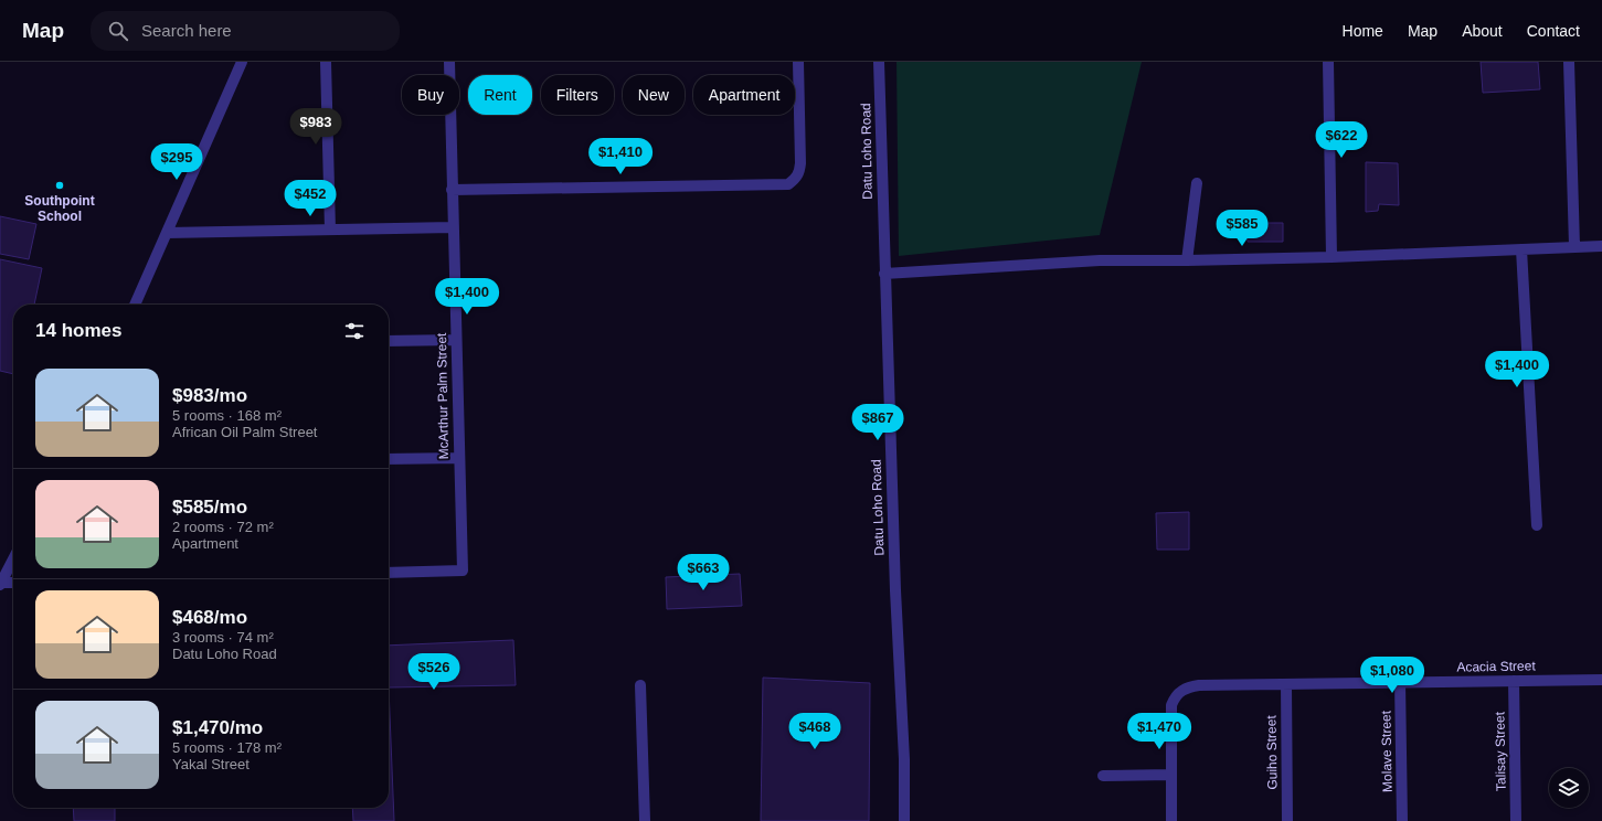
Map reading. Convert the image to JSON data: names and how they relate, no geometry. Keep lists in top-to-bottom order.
{
  "streets": {
    "street": [
      "Datu Loho Road",
      "McArthur Palm Street",
      "Acacia Street",
      "Molave Street",
      "Talisay Street",
      "Guiho Street"
    ]
  },
  "crossings": [
    ["Acacia Street", "Molave Street"],
    ["Acacia Street", "Talisay Street"],
    ["Acacia Street", "Guiho Street"]
  ],
  "places": ["Southpoint School"],
  "page": {
    "header": "Map",
    "search": "Search here",
    "nav": [
      "Home",
      "Map",
      "About",
      "Contact"
    ],
    "chip": [
      "Buy",
      "Rent",
      "Filters",
      "New",
      "Apartment"
    ],
    "price": [
      "$983",
      "$622",
      "$1,410",
      "$295",
      "$452",
      "$585",
      "$1,400",
      "$1,400",
      "$867",
      "$663",
      "$526",
      "$1,080",
      "$468",
      "$1,470"
    ],
    "heading": "14 homes",
    "list": [
      {
        "name": "$983/mo",
        "note": "5 rooms · 168 m² · African Oil Palm Street"
      },
      {
        "name": "$585/mo",
        "note": "2 rooms · 72 m² · Apartment"
      },
      {
        "name": "$468/mo",
        "note": "3 rooms · 74 m² · Datu Loho Road"
      },
      {
        "name": "$1,470/mo",
        "note": "5 rooms · 178 m² · Yakal Street"
      }
    ]
  }
}
